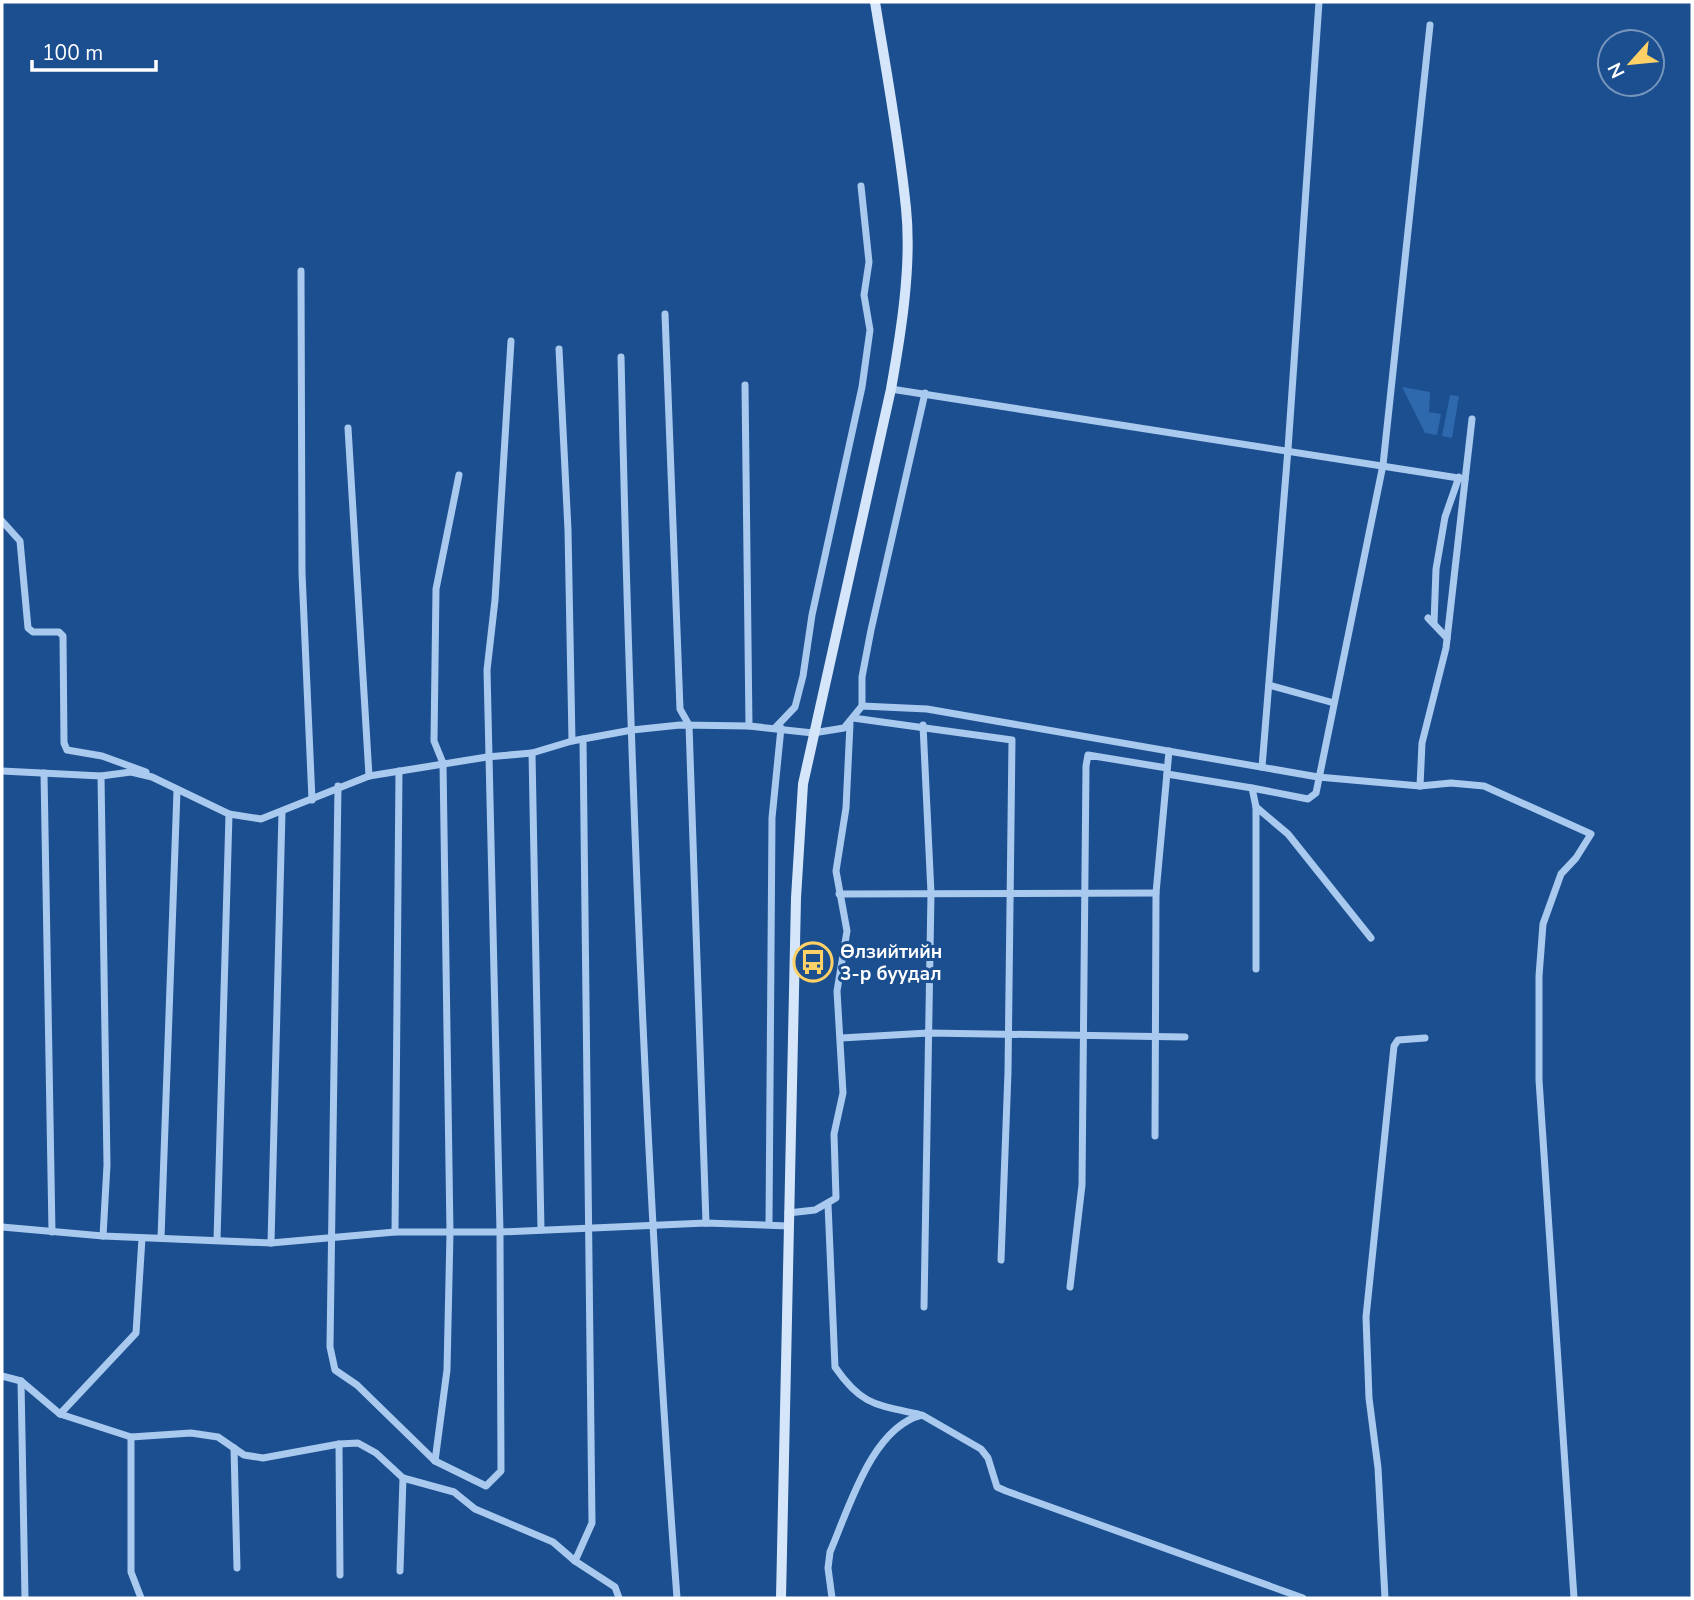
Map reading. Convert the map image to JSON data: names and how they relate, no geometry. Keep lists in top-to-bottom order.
{
  "places": {
    "bus stop": ["Өлзийтийн 3-р буудал"]
  },
  "scale_bar": "100 m",
  "north": "bottom left"
}
